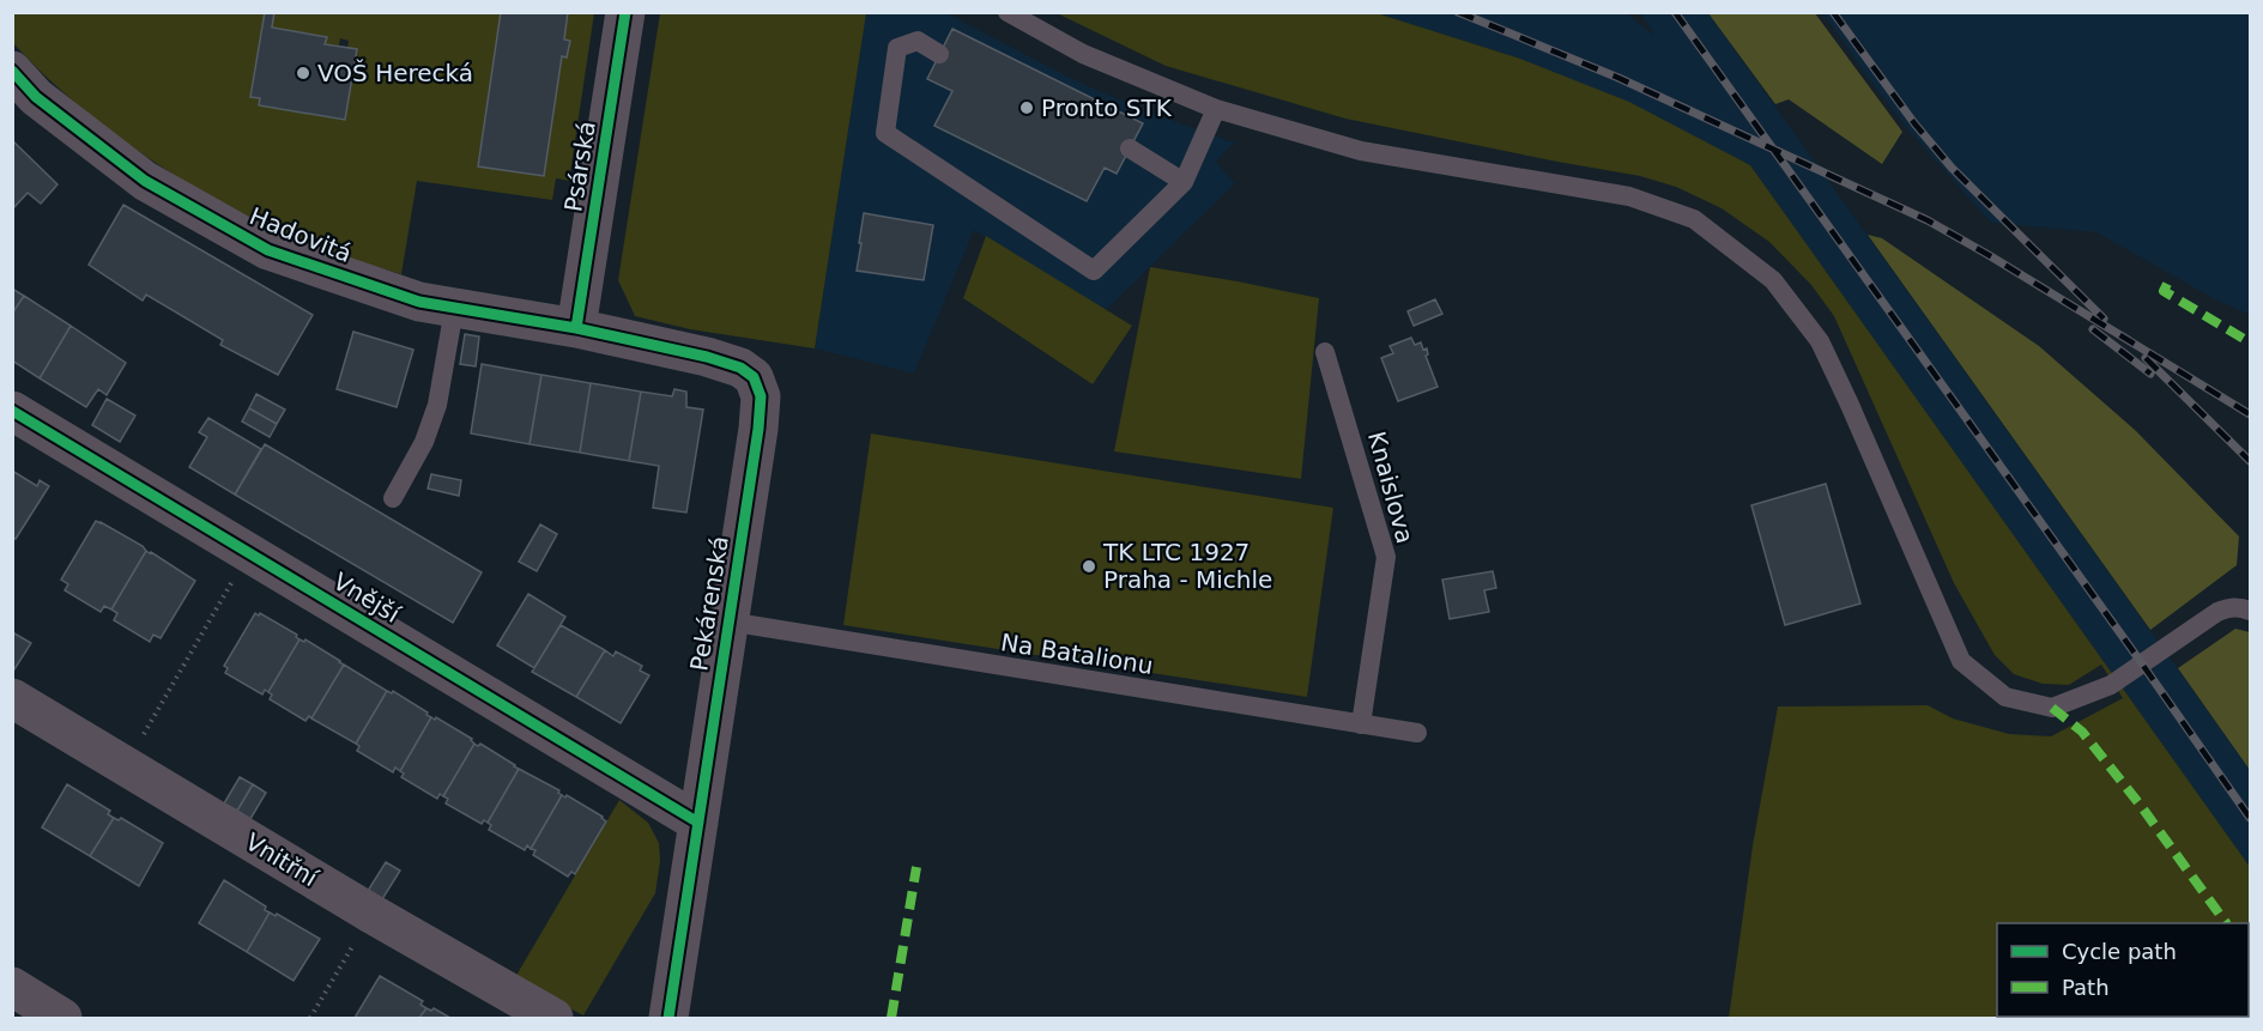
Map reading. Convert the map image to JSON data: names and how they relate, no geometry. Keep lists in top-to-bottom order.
{
  "streets": {
    "street": [
      "Psárská",
      "Hadovitá",
      "Vnější",
      "Pekárenská",
      "Vnitřní"
    ],
    "lane": ["Knaislova", "Na Batalionu"]
  },
  "crossings": [
    ["Psárská", "Hadovitá"],
    ["Psárská", "Pekárenská"],
    ["Hadovitá", "Pekárenská"],
    ["Knaislova", "Na Batalionu"],
    ["Vnější", "Pekárenská"],
    ["Pekárenská", "Na Batalionu"]
  ],
  "places": ["VOŠ Herecká", "Pronto STK", "TK LTC 1927 Praha - Michle"],
  "legend": ["Cycle path", "Path"]
}
